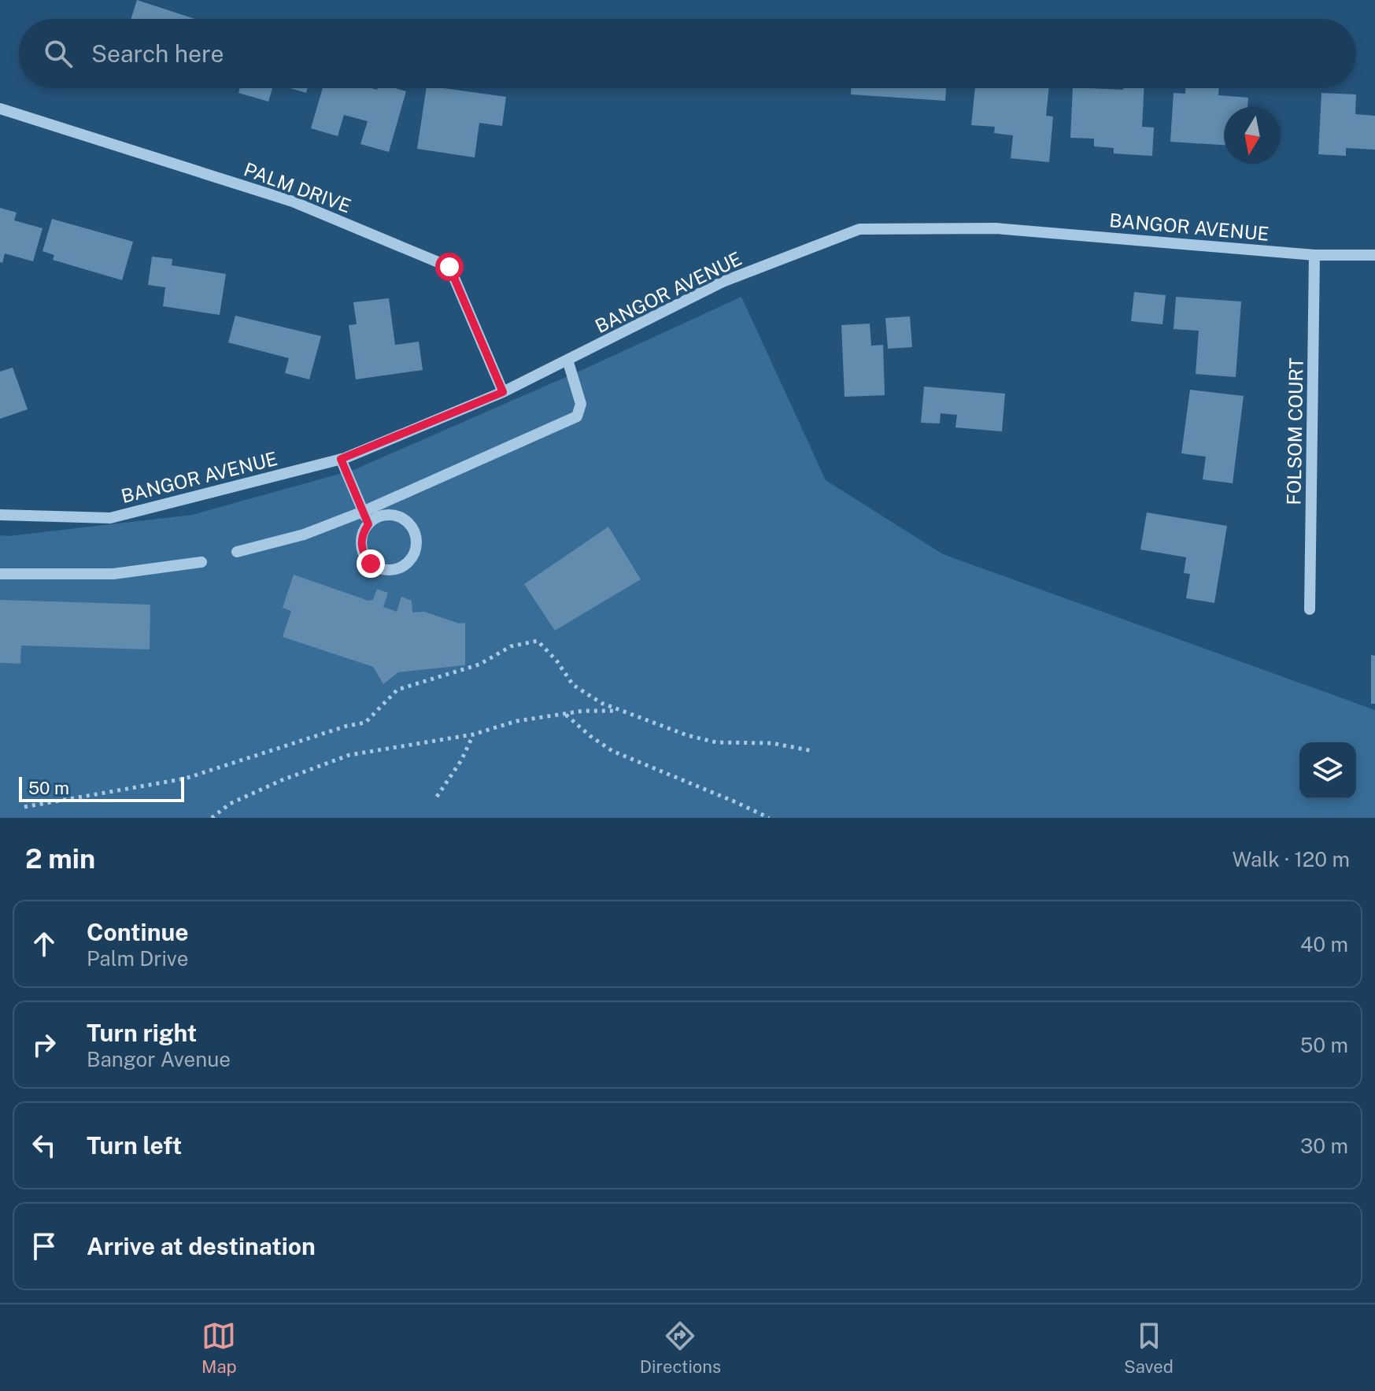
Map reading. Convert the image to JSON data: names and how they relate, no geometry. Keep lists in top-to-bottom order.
{
  "streets": {
    "street": ["PALM DRIVE", "BANGOR AVENUE", "FOLSOM COURT"]
  },
  "crossings": [
    ["PALM DRIVE", "BANGOR AVENUE"],
    ["BANGOR AVENUE", "FOLSOM COURT"]
  ],
  "scale_bar": "50 m",
  "north": "bottom",
  "page": {
    "search": "Search here",
    "scale": "50 m",
    "heading": ["2 min", "Walk · 120 m"],
    "list": [
      ["Continue", "Palm Drive", "40 m"],
      ["Turn right", "Bangor Avenue", "50 m"],
      ["Turn left", "30 m"],
      "Arrive at destination"
    ],
    "nav": ["Map", "Directions", "Saved"]
  }
}
